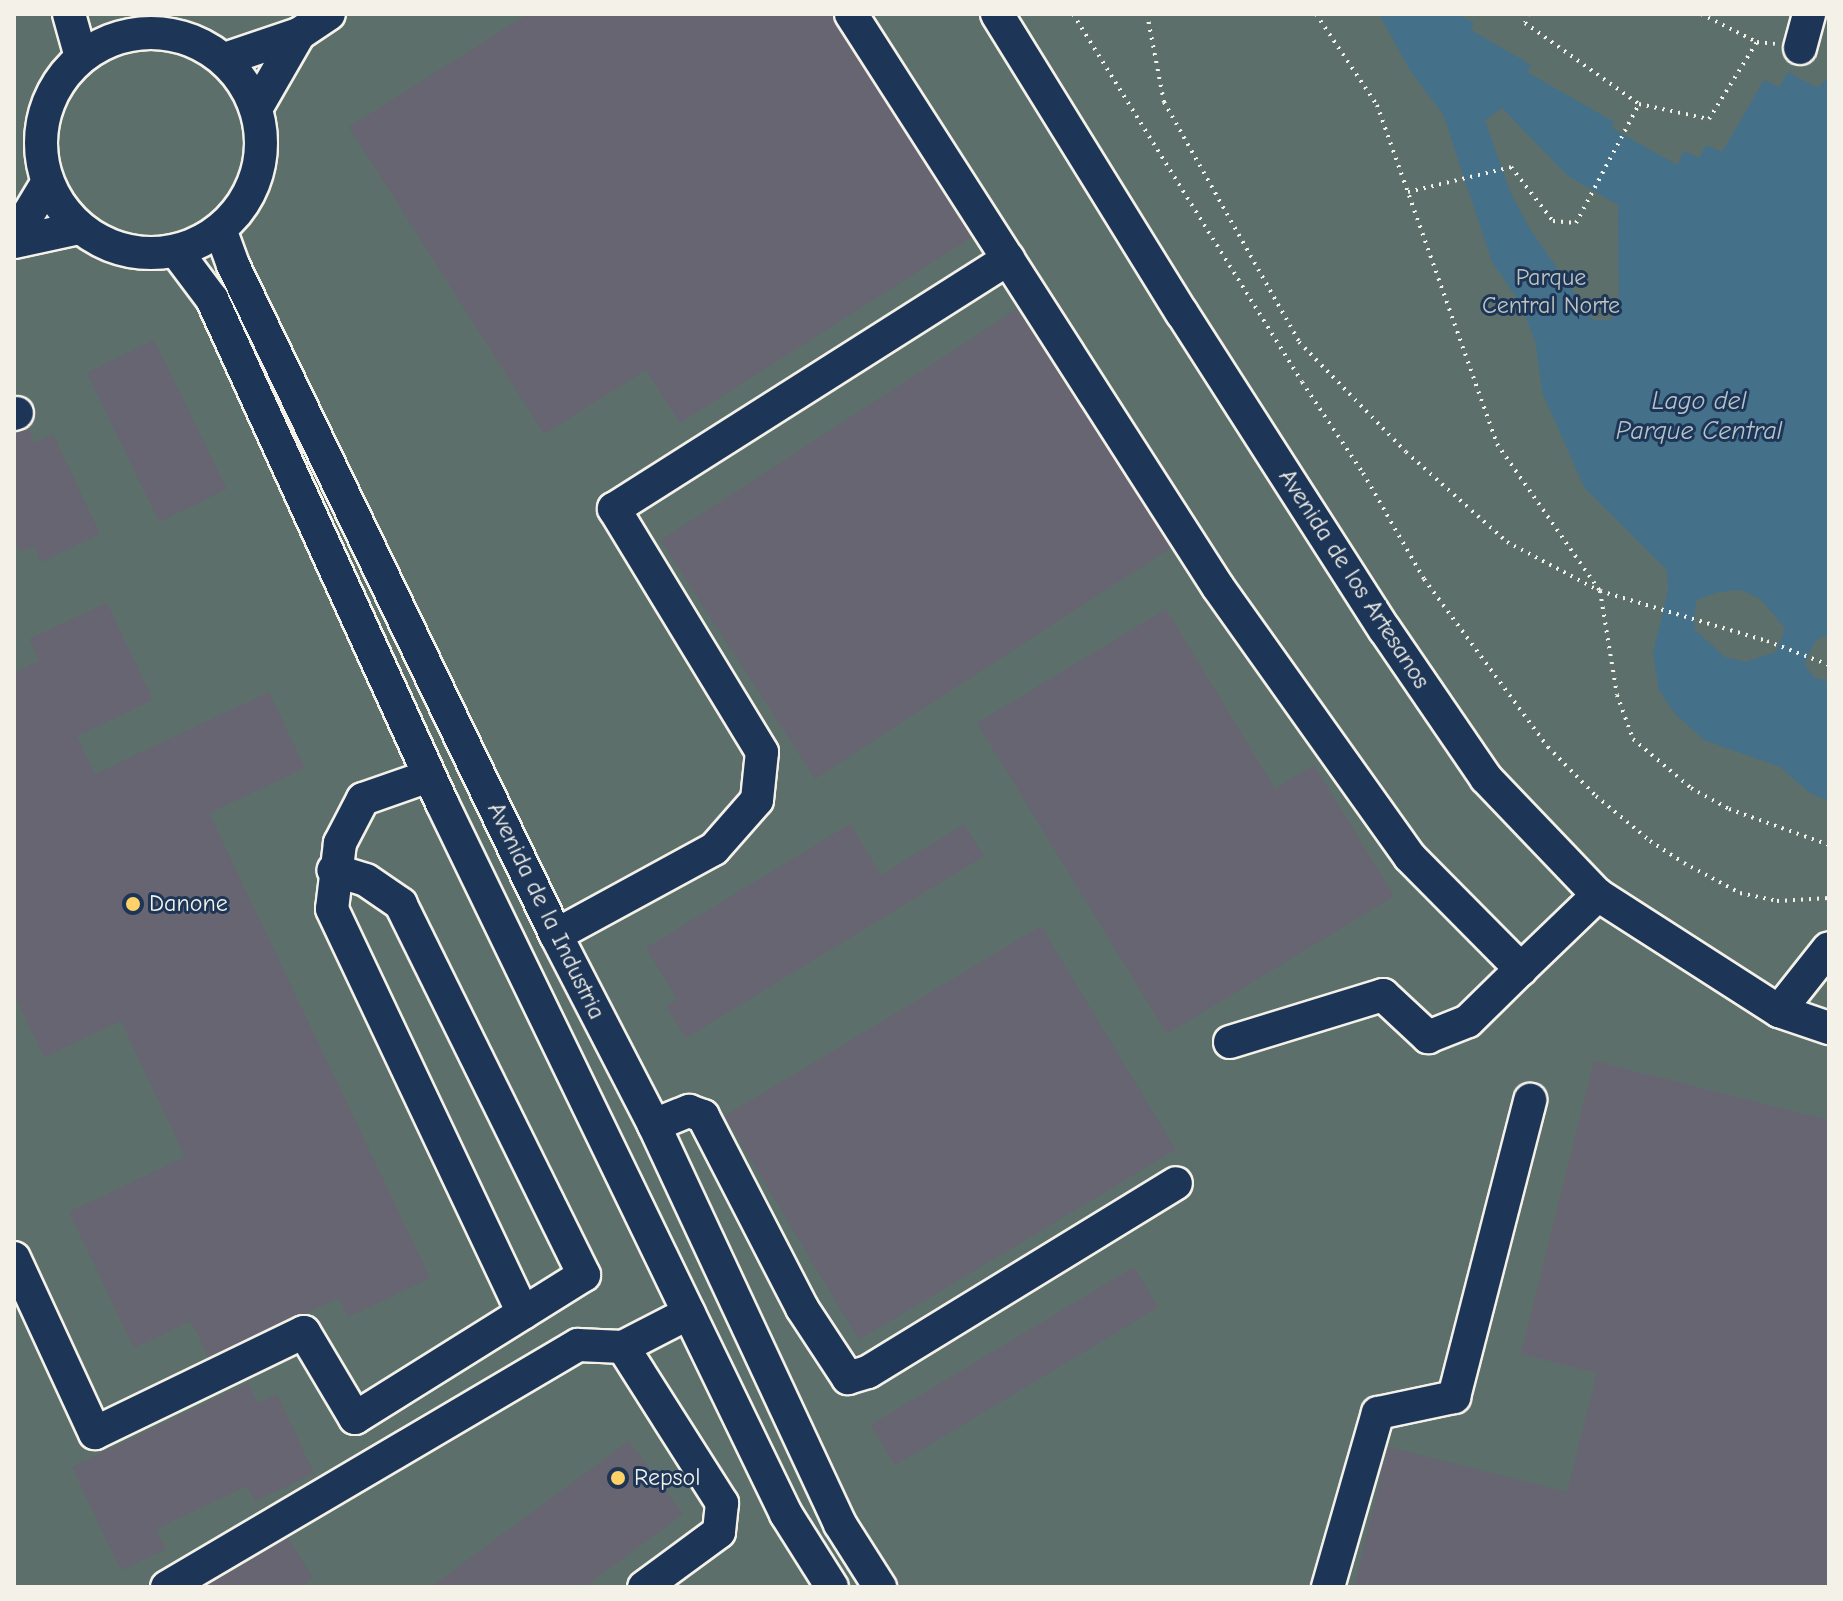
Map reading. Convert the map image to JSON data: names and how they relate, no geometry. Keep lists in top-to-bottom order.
{
  "streets": {
    "street": ["Avenida de los Artesanos", "Avenida de la Industria"]
  },
  "water": ["Lago del Parque Central"],
  "parks": ["Parque Central Norte"],
  "places": ["Danone", "Repsol"]
}
